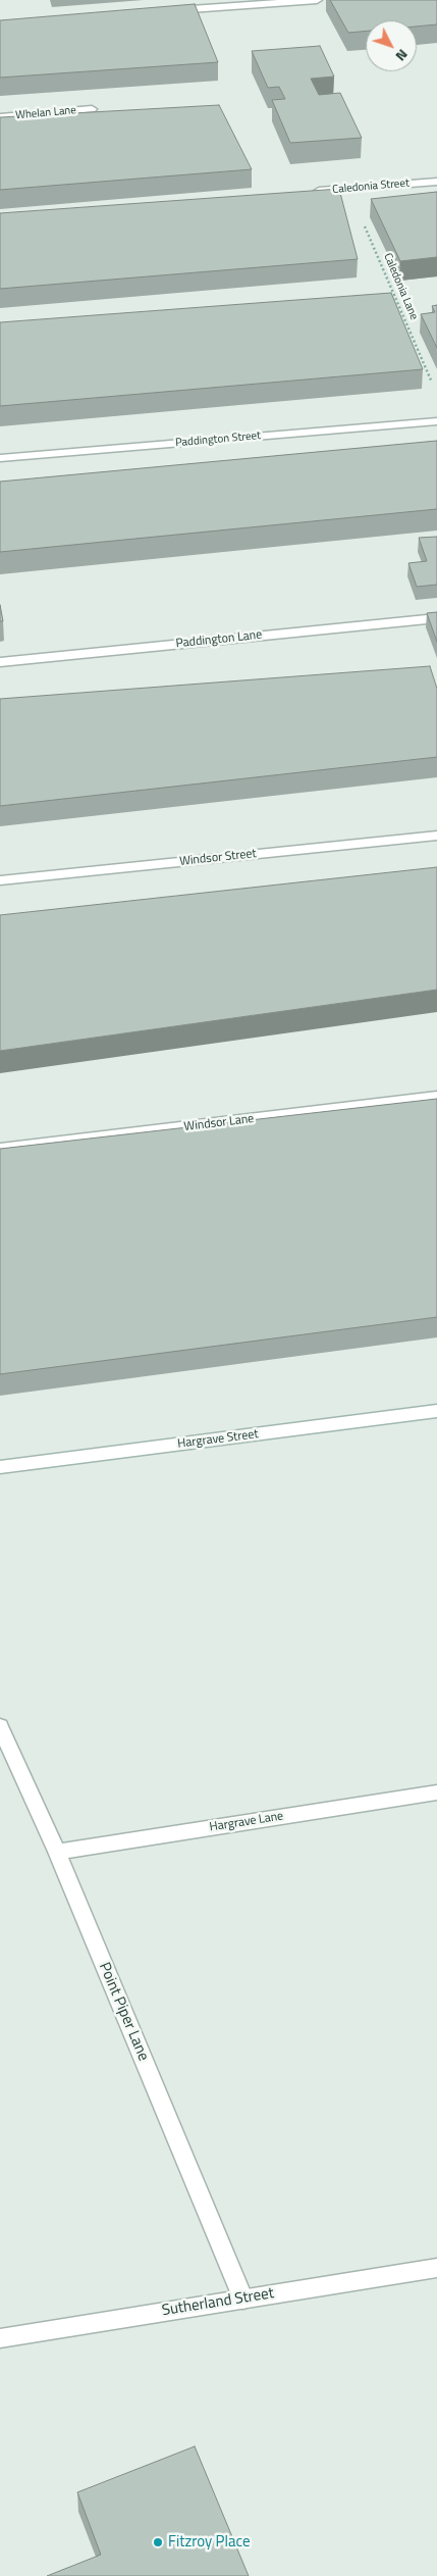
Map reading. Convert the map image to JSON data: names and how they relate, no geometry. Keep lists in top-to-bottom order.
{
  "streets": {
    "street": [
      "Whelan Lane",
      "Caledonia Street",
      "Paddington Street",
      "Paddington Lane",
      "Windsor Street",
      "Windsor Lane",
      "Hargrave Street",
      "Hargrave Lane",
      "Point Piper Lane",
      "Sutherland Street"
    ],
    "path": ["Caledonia Lane"]
  },
  "crossings": [
    ["Caledonia Street", "Caledonia Lane"],
    ["Hargrave Lane", "Point Piper Lane"],
    ["Point Piper Lane", "Sutherland Street"]
  ],
  "places": ["Fitzroy Place"],
  "north": "bottom right"
}
